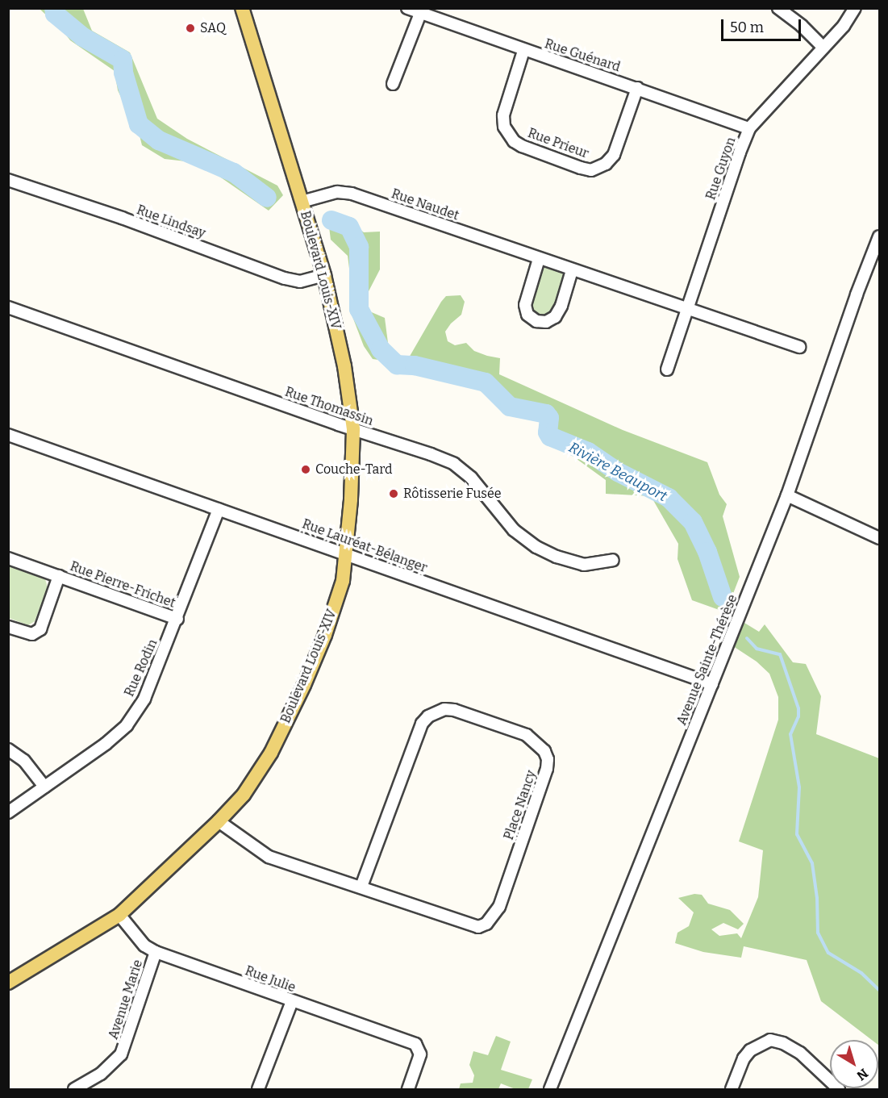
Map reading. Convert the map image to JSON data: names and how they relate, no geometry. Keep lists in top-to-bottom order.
{
  "streets": {
    "main road": ["Boulevard Louis-XIV"],
    "street": [
      "Rue Guénard",
      "Rue Prieur",
      "Rue Guyon",
      "Rue Naudet",
      "Rue Lindsay",
      "Rue Thomassin",
      "Rue Lauréat-Bélanger",
      "Rue Pierre-Frichet",
      "Avenue Sainte-Thérèse",
      "Rue Rodin",
      "Place Nancy",
      "Rue Julie",
      "Avenue Marie"
    ]
  },
  "crossings": [
    ["Rue Guénard", "Rue Prieur"],
    ["Rue Guénard", "Rue Guyon"],
    ["Rue Guyon", "Rue Naudet"],
    ["Rue Naudet", "Boulevard Louis-XIV"],
    ["Rue Lindsay", "Boulevard Louis-XIV"],
    ["Boulevard Louis-XIV", "Rue Thomassin"],
    ["Boulevard Louis-XIV", "Rue Lauréat-Bélanger"],
    ["Boulevard Louis-XIV", "Place Nancy"],
    ["Boulevard Louis-XIV", "Rue Julie"],
    ["Rue Lauréat-Bélanger", "Avenue Sainte-Thérèse"],
    ["Rue Lauréat-Bélanger", "Rue Rodin"],
    ["Rue Pierre-Frichet", "Rue Rodin"],
    ["Rue Julie", "Avenue Marie"]
  ],
  "water": ["Rivière Beauport"],
  "places": ["SAQ", "Couche-Tard", "Rôtisserie Fusée"],
  "scale_bar": "50 m",
  "north": "bottom right"
}
